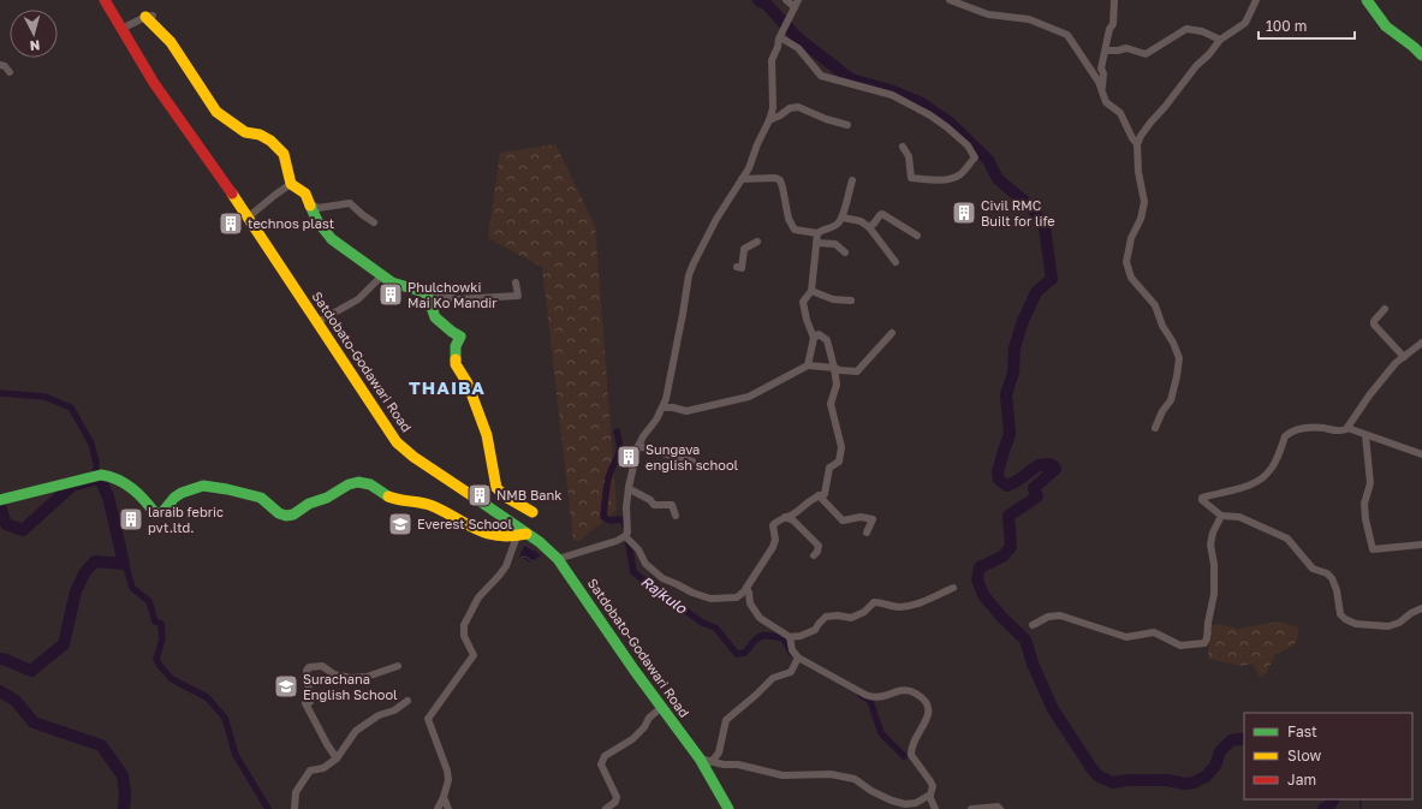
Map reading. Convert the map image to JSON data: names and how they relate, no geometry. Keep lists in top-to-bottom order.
{
  "streets": {
    "street": ["Satdobato-Godawari Road"]
  },
  "districts": ["THAIBA"],
  "water": ["Rajkulo"],
  "places": {
    "building": [
      "Civil RMC Built for life",
      "technos plast",
      "Phulchowki Mai Ko Mandir",
      "Sungava english school",
      "NMB Bank",
      "laraib febric pvt.ltd."
    ],
    "school or university": ["Everest School", "Surachana English School"]
  },
  "legend": ["Fast", "Slow", "Jam"],
  "scale_bar": "100 m",
  "north": "bottom"
}
